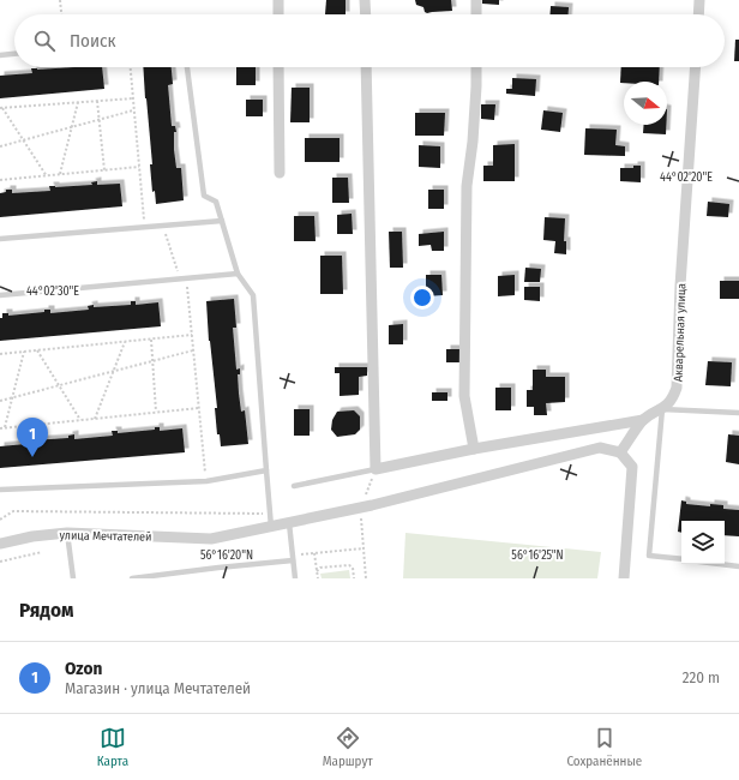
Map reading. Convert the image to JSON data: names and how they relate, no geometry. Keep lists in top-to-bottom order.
{
  "streets": {
    "street": ["Акварельная улица", "улица Мечтателей"]
  },
  "crossings": [
    ["Акварельная улица", "улица Мечтателей"]
  ],
  "north": "right",
  "page": {
    "search": "Поиск",
    "pins": "1",
    "heading": "Рядом",
    "list": [
      {
        "mark": "1",
        "name": "Ozon",
        "note": "Магазин · улица Мечтателей",
        "value": "220 m"
      }
    ],
    "nav": ["Карта", "Маршрут", "Сохранённые"]
  },
  "coordinates": [
    "44°02'20\"E",
    "44°02'30\"E",
    "56°16'20\"N",
    "56°16'25\"N"
  ]
}
